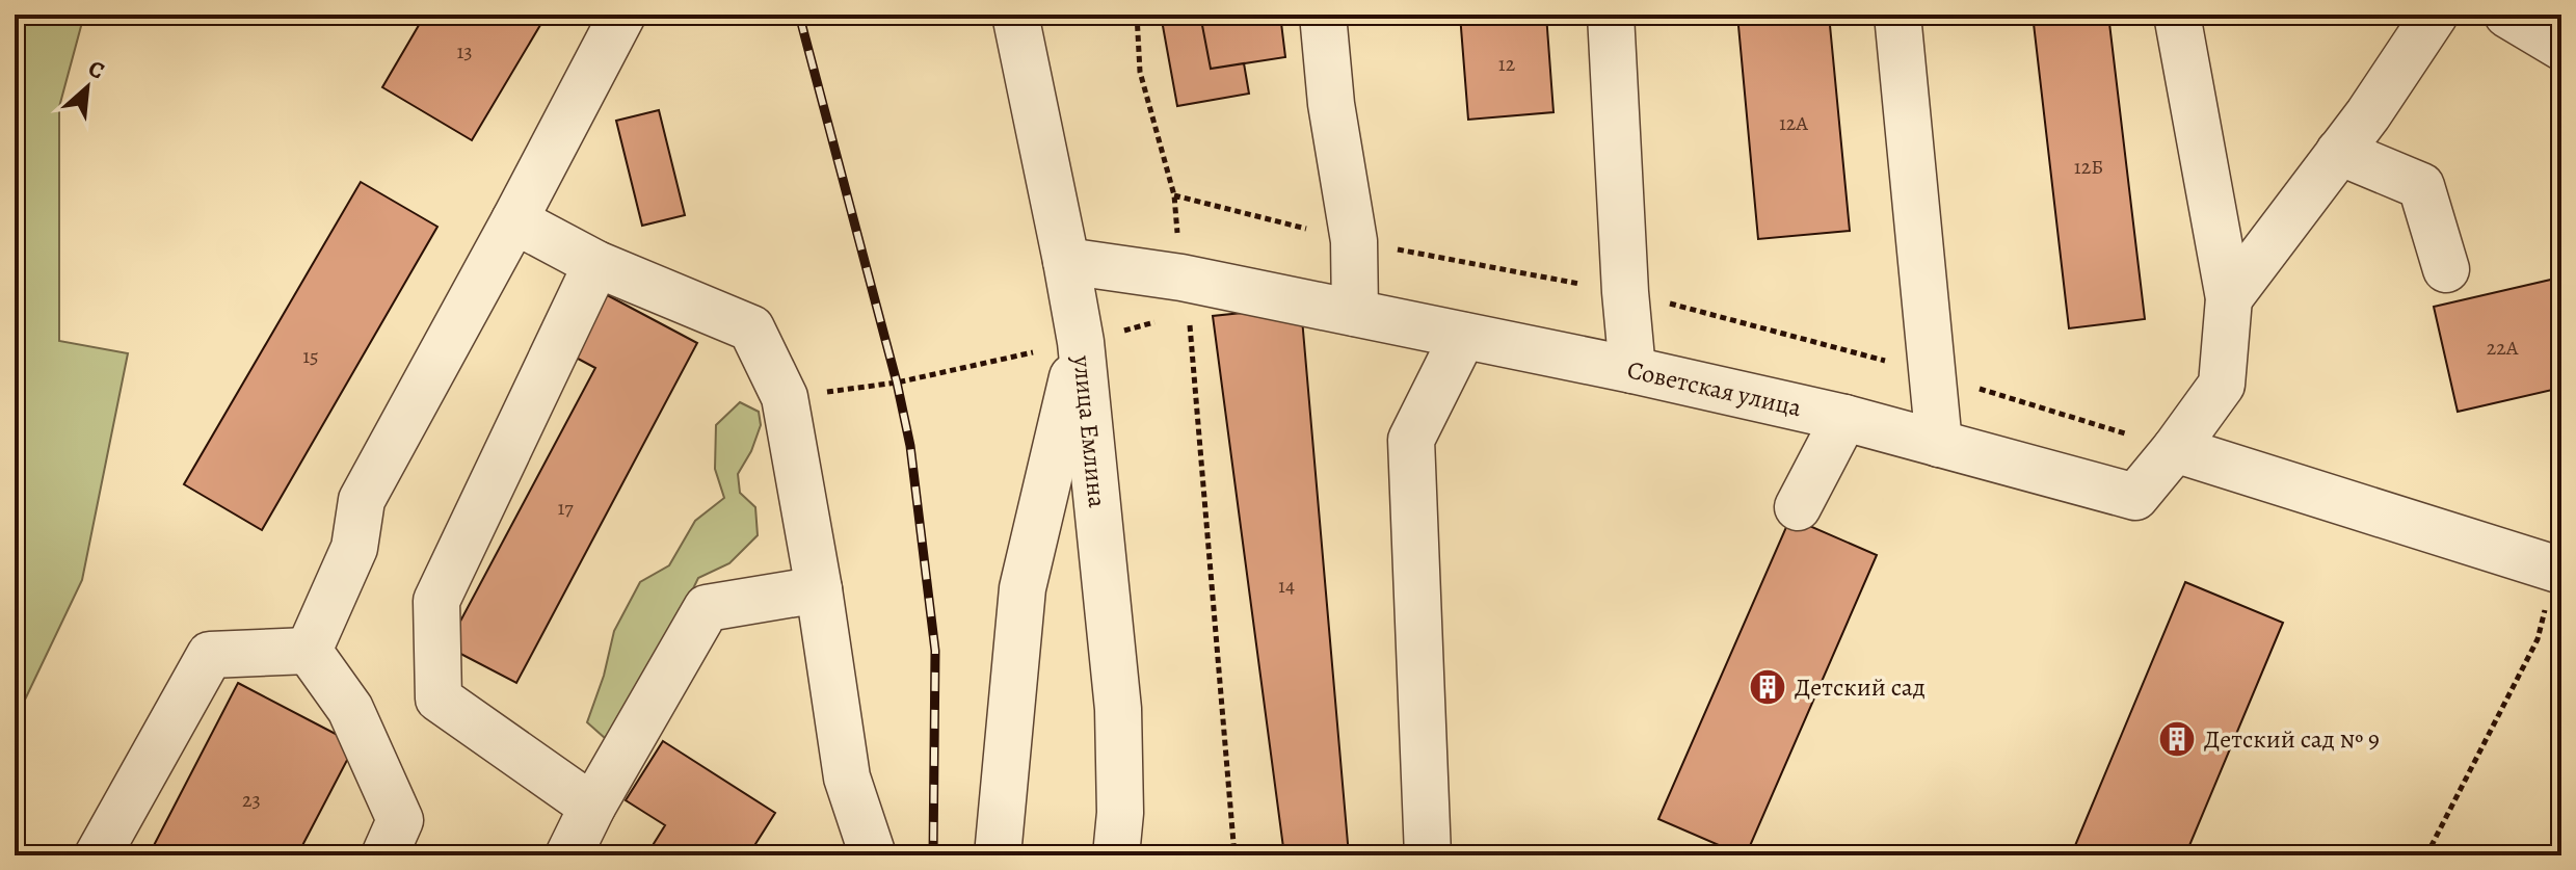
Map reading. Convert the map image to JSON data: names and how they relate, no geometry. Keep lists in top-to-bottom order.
{
  "streets": {
    "street": ["Советская улица", "улица Емлина"]
  },
  "crossings": [
    ["Советская улица", "улица Емлина"]
  ],
  "places": {
    "building": ["Детский сад", "Детский сад № 9"]
  },
  "house_numbers": [
    "13",
    "12",
    "12А",
    "12Б",
    "22А",
    "15",
    "17",
    "14",
    "23"
  ],
  "north": "top right"
}
